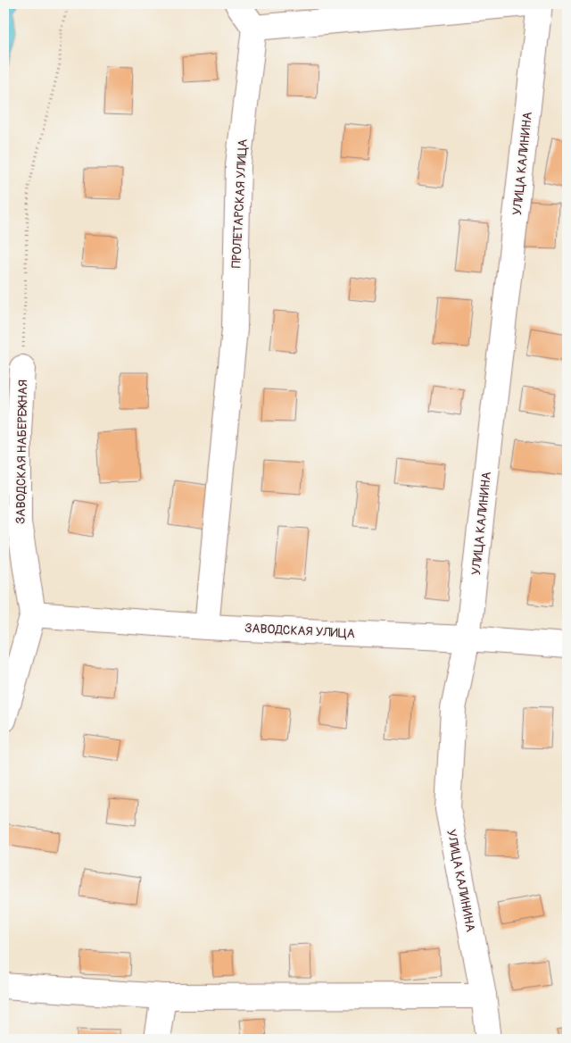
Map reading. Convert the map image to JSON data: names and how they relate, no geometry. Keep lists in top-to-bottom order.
{
  "streets": {
    "street": [
      "УЛИЦА КАЛИНИНА",
      "ПРОЛЕТАРСКАЯ УЛИЦА",
      "ЗАВОДСКАЯ НАБЕРЕЖНАЯ",
      "ЗАВОДСКАЯ УЛИЦА"
    ]
  },
  "crossings": [
    ["УЛИЦА КАЛИНИНА", "ЗАВОДСКАЯ УЛИЦА"],
    ["ПРОЛЕТАРСКАЯ УЛИЦА", "ЗАВОДСКАЯ УЛИЦА"],
    ["ЗАВОДСКАЯ НАБЕРЕЖНАЯ", "ЗАВОДСКАЯ УЛИЦА"]
  ]
}
